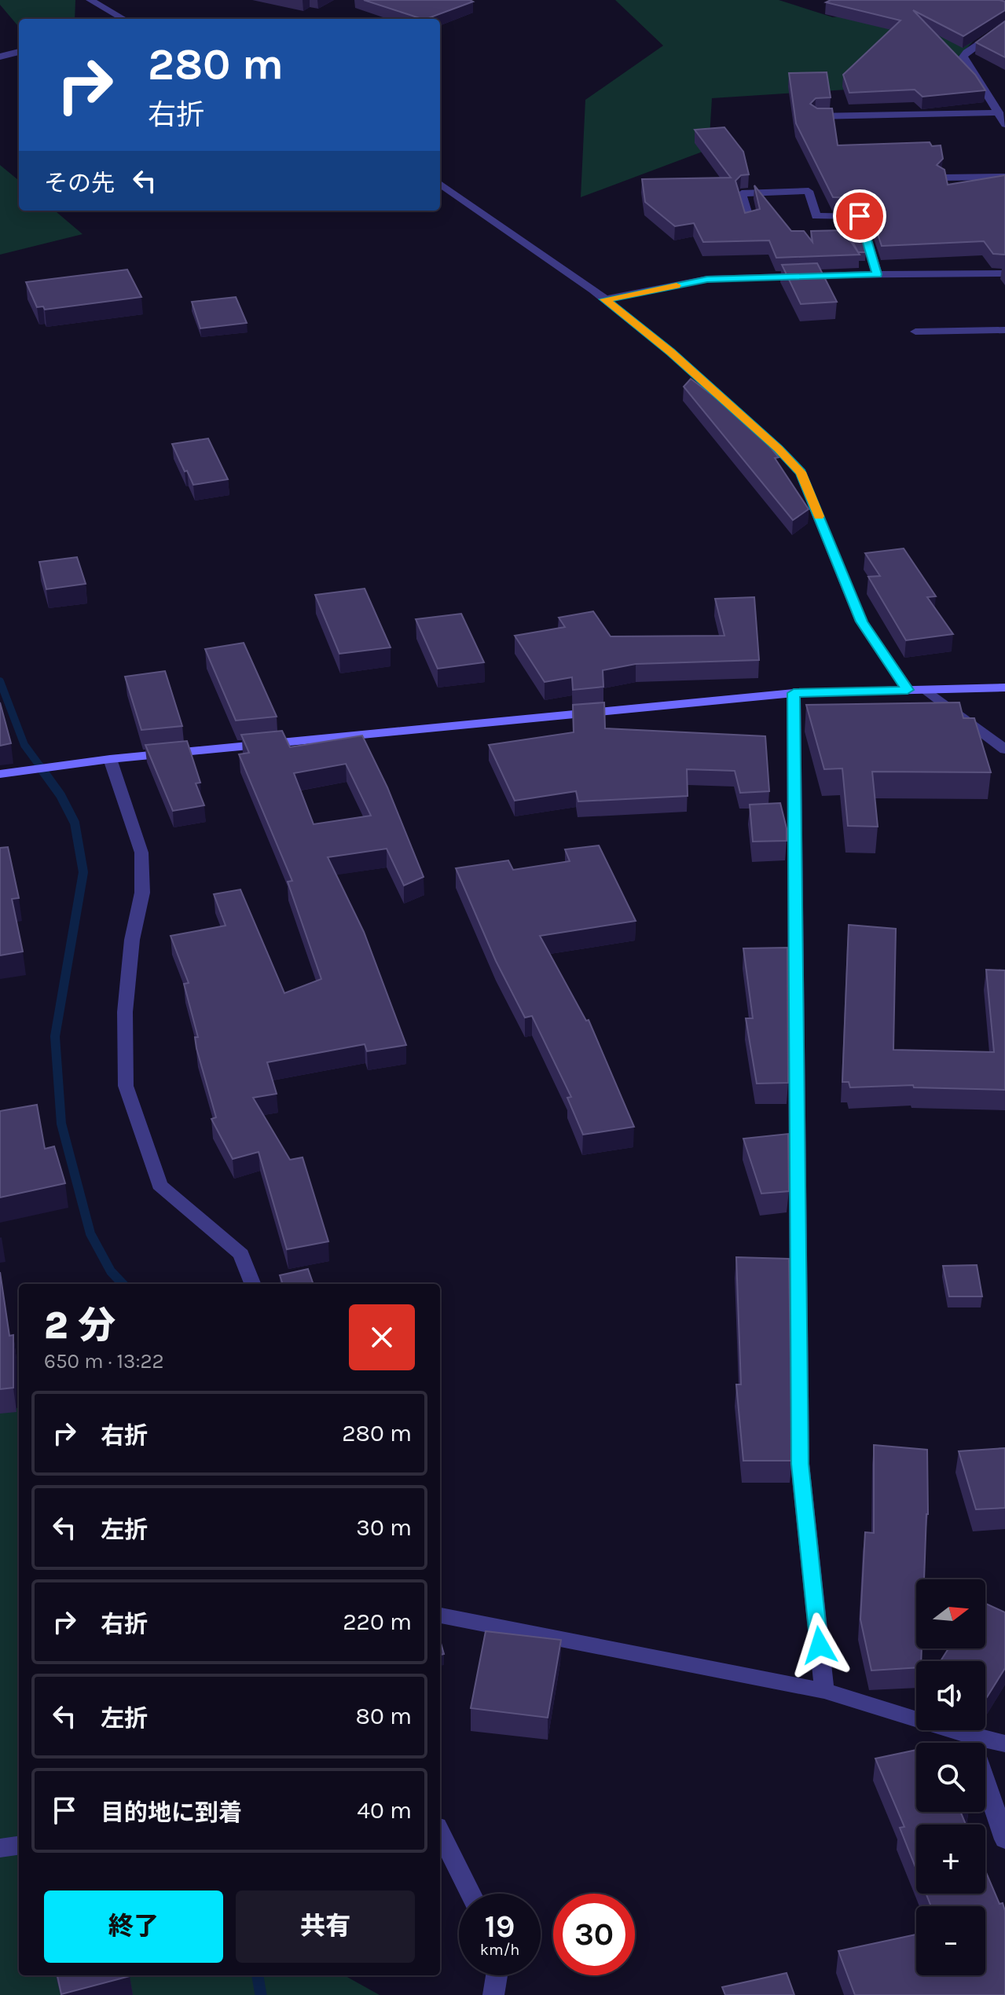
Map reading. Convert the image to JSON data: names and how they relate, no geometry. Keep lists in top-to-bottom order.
{
  "north": "right",
  "page": {
    "turn": ["280 m", "右折"],
    "then": "その先",
    "heading": ["2 分", "650 m · 13:22"],
    "list": [
      {
        "name": "右折",
        "value": "280 m"
      },
      {
        "name": "左折",
        "value": "30 m"
      },
      {
        "name": "右折",
        "value": "220 m"
      },
      {
        "name": "左折",
        "value": "80 m"
      },
      {
        "name": "目的地に到着",
        "value": "40 m"
      }
    ],
    "map_buttons": ["+", "−"],
    "buttons": ["終了", "共有"],
    "speed": "19 km/h",
    "limit": "30"
  }
}
